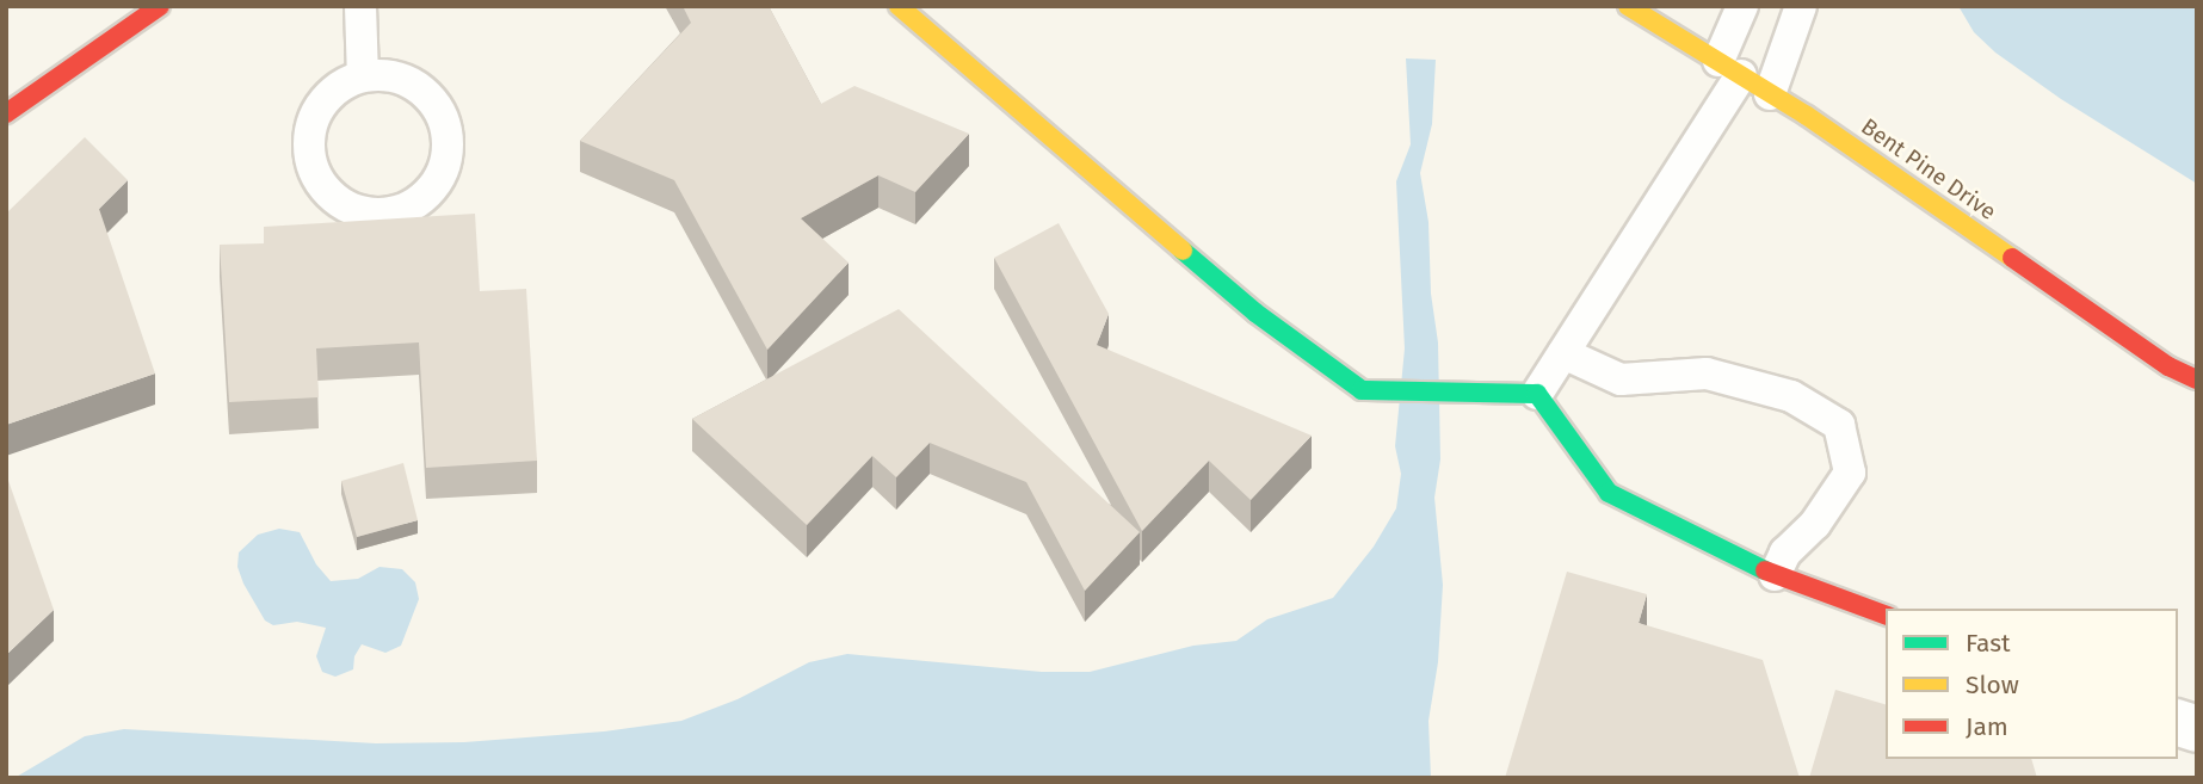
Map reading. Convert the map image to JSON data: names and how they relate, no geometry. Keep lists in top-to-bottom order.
{
  "streets": {
    "street": ["Bent Pine Drive"]
  },
  "legend": ["Fast", "Slow", "Jam"]
}
